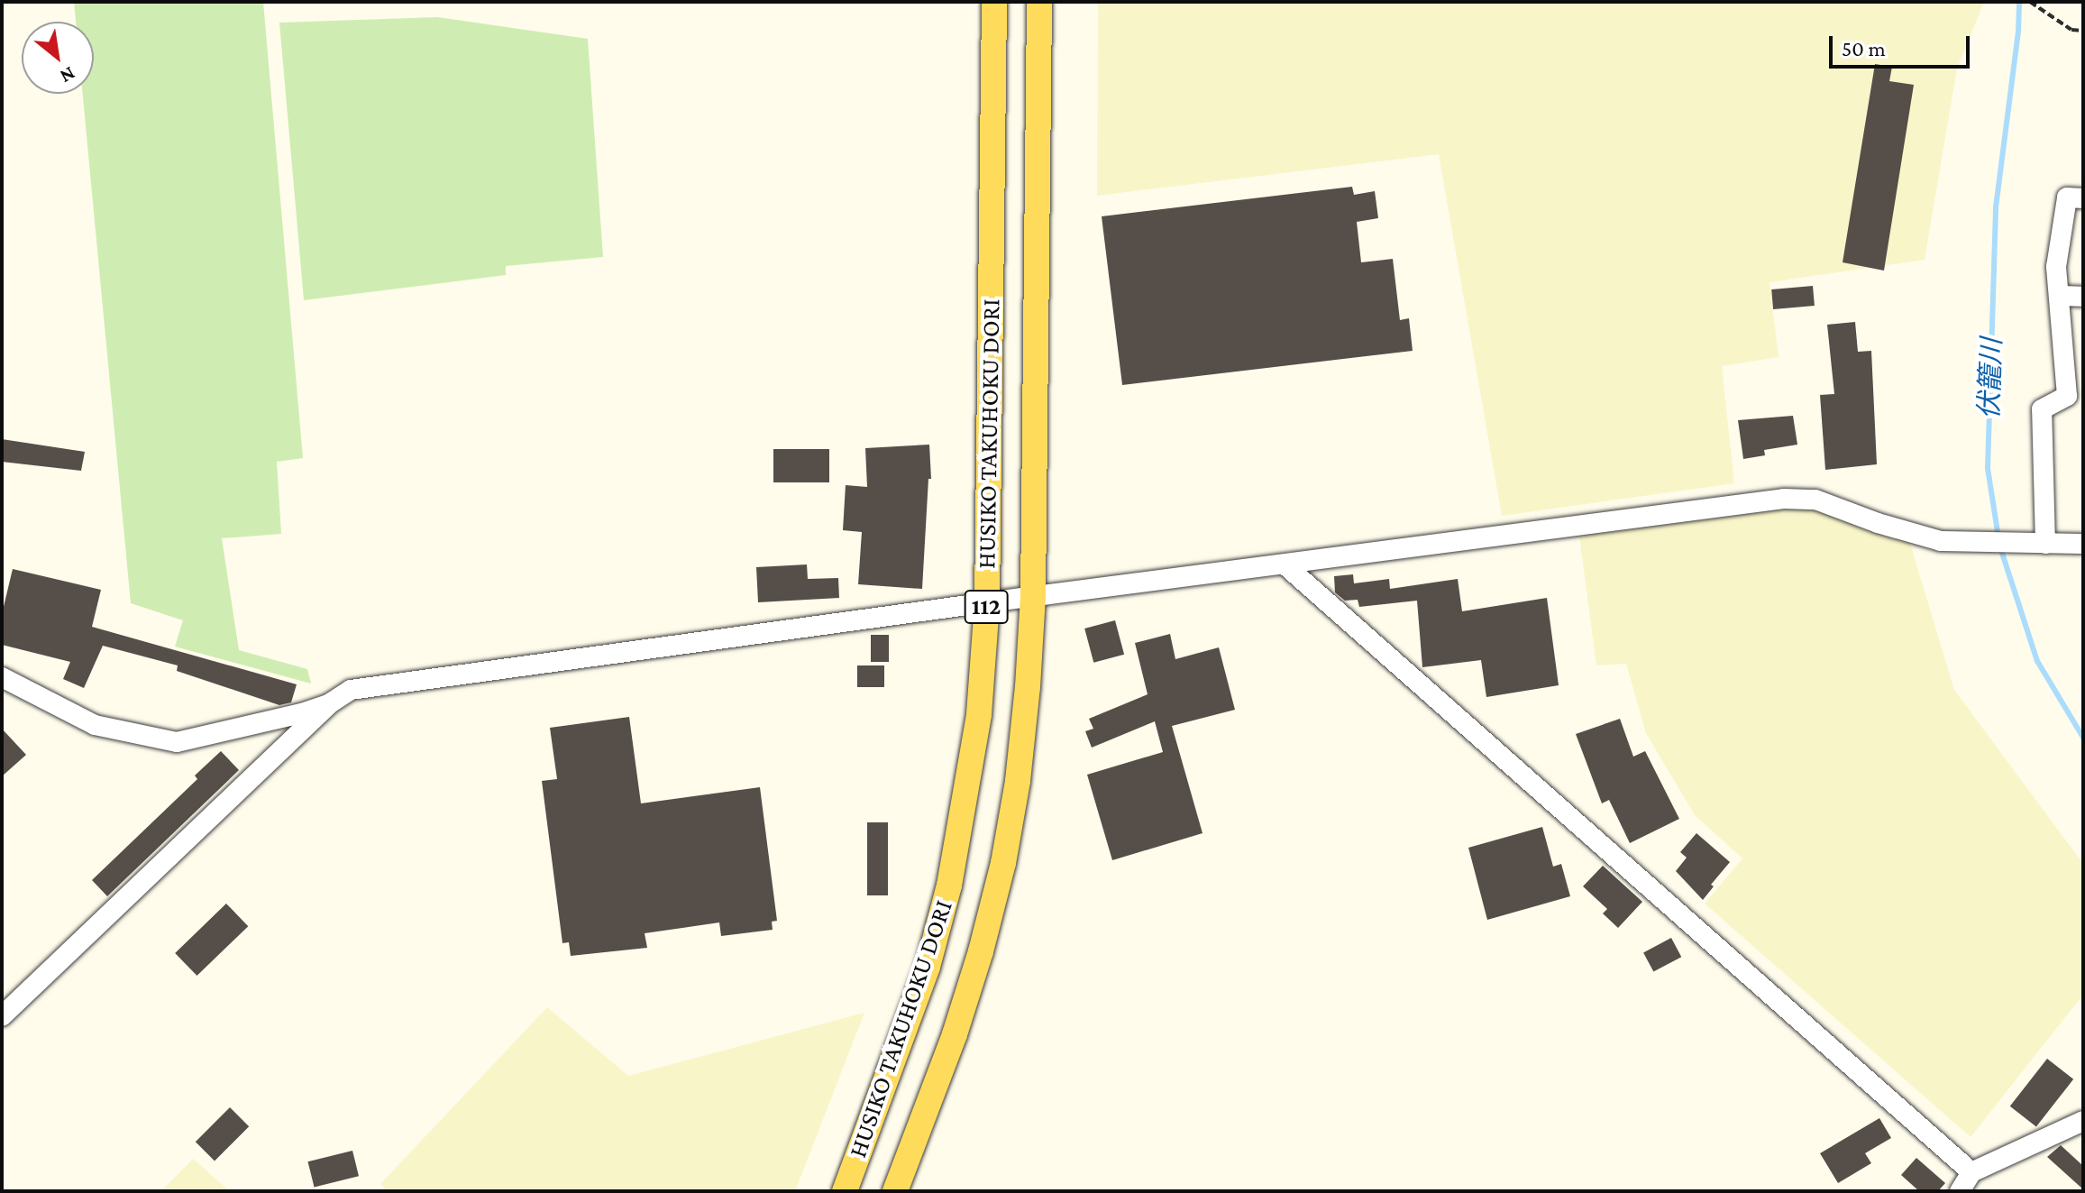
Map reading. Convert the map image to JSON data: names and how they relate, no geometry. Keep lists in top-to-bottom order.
{
  "streets": {
    "main road": ["HUSIKO TAKUHOKU DORI", "112"]
  },
  "water": ["伏籠川"],
  "scale_bar": "50 m",
  "north": "bottom right"
}
